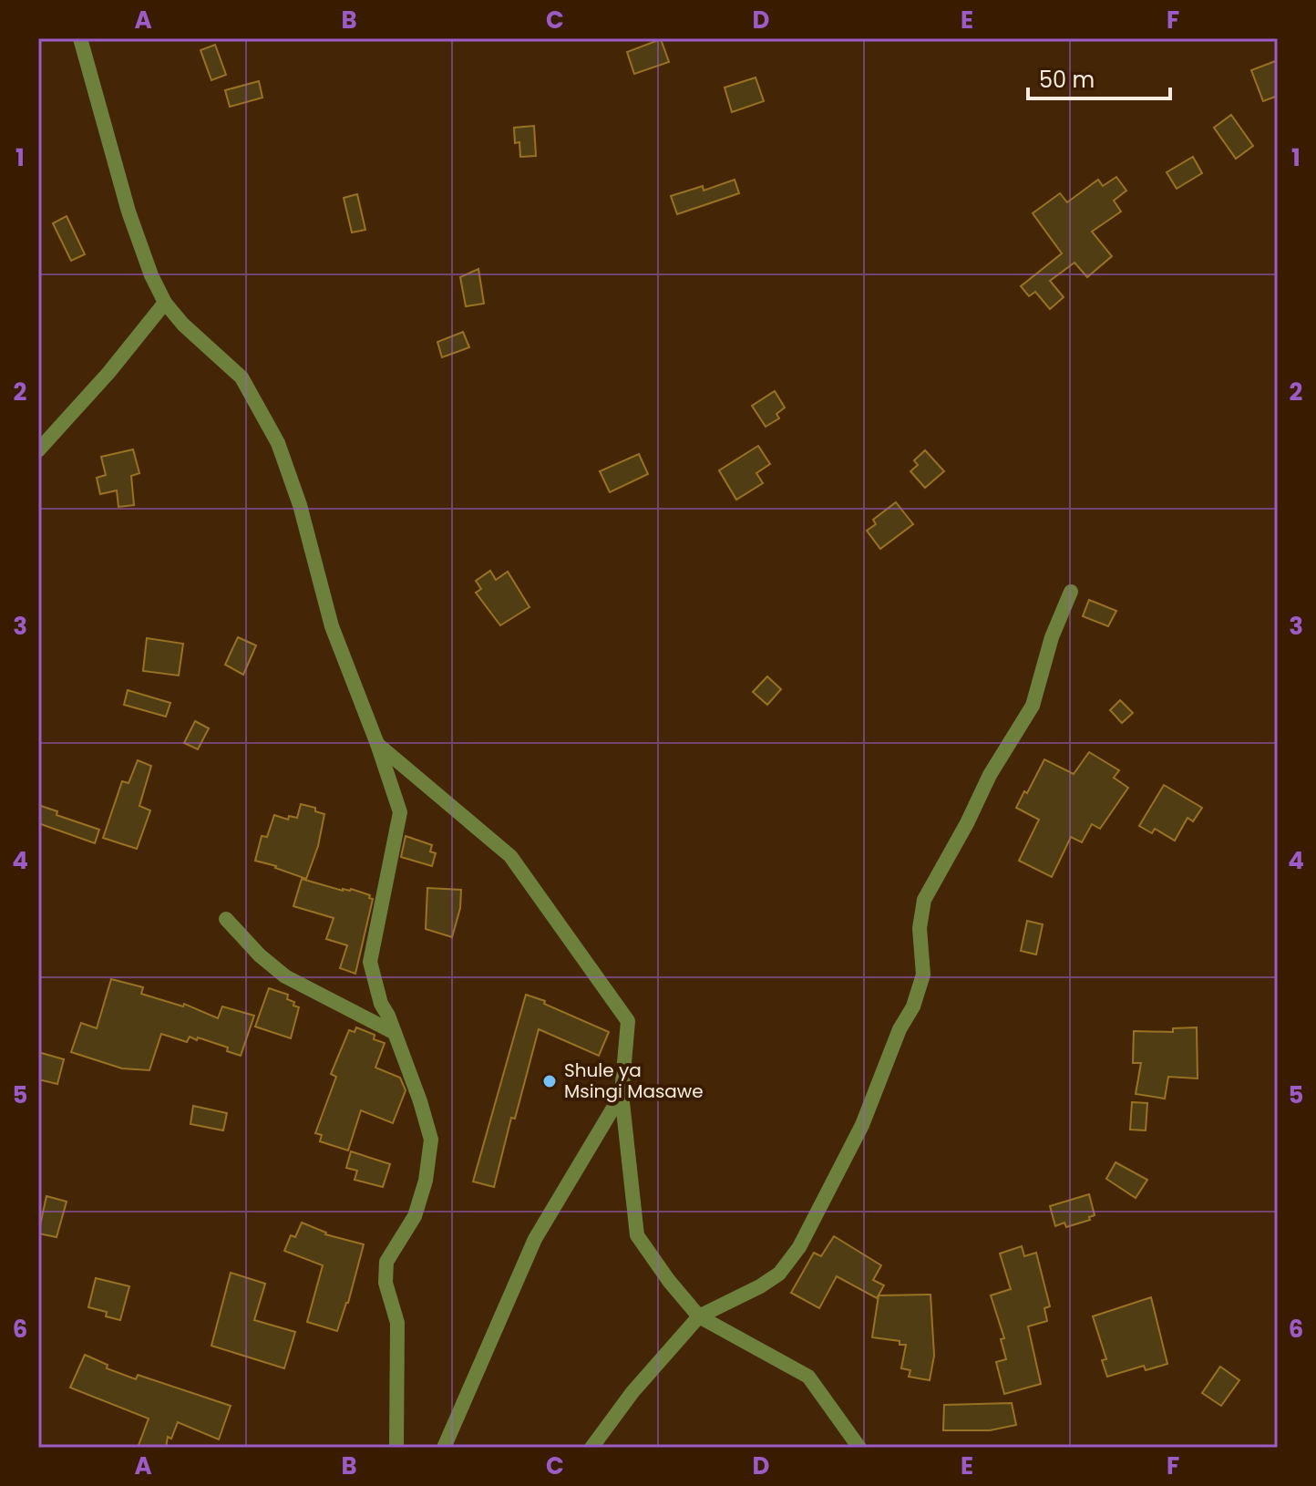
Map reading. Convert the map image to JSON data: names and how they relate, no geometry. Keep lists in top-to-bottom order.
{
  "places": ["Shule ya Msingi Masawe"],
  "scale_bar": "50 m",
  "grid": {
    "columns": [
      "A",
      "B",
      "C",
      "D",
      "E",
      "F"
    ],
    "rows": [
      "1",
      "2",
      "3",
      "4",
      "5",
      "6"
    ]
  }
}
